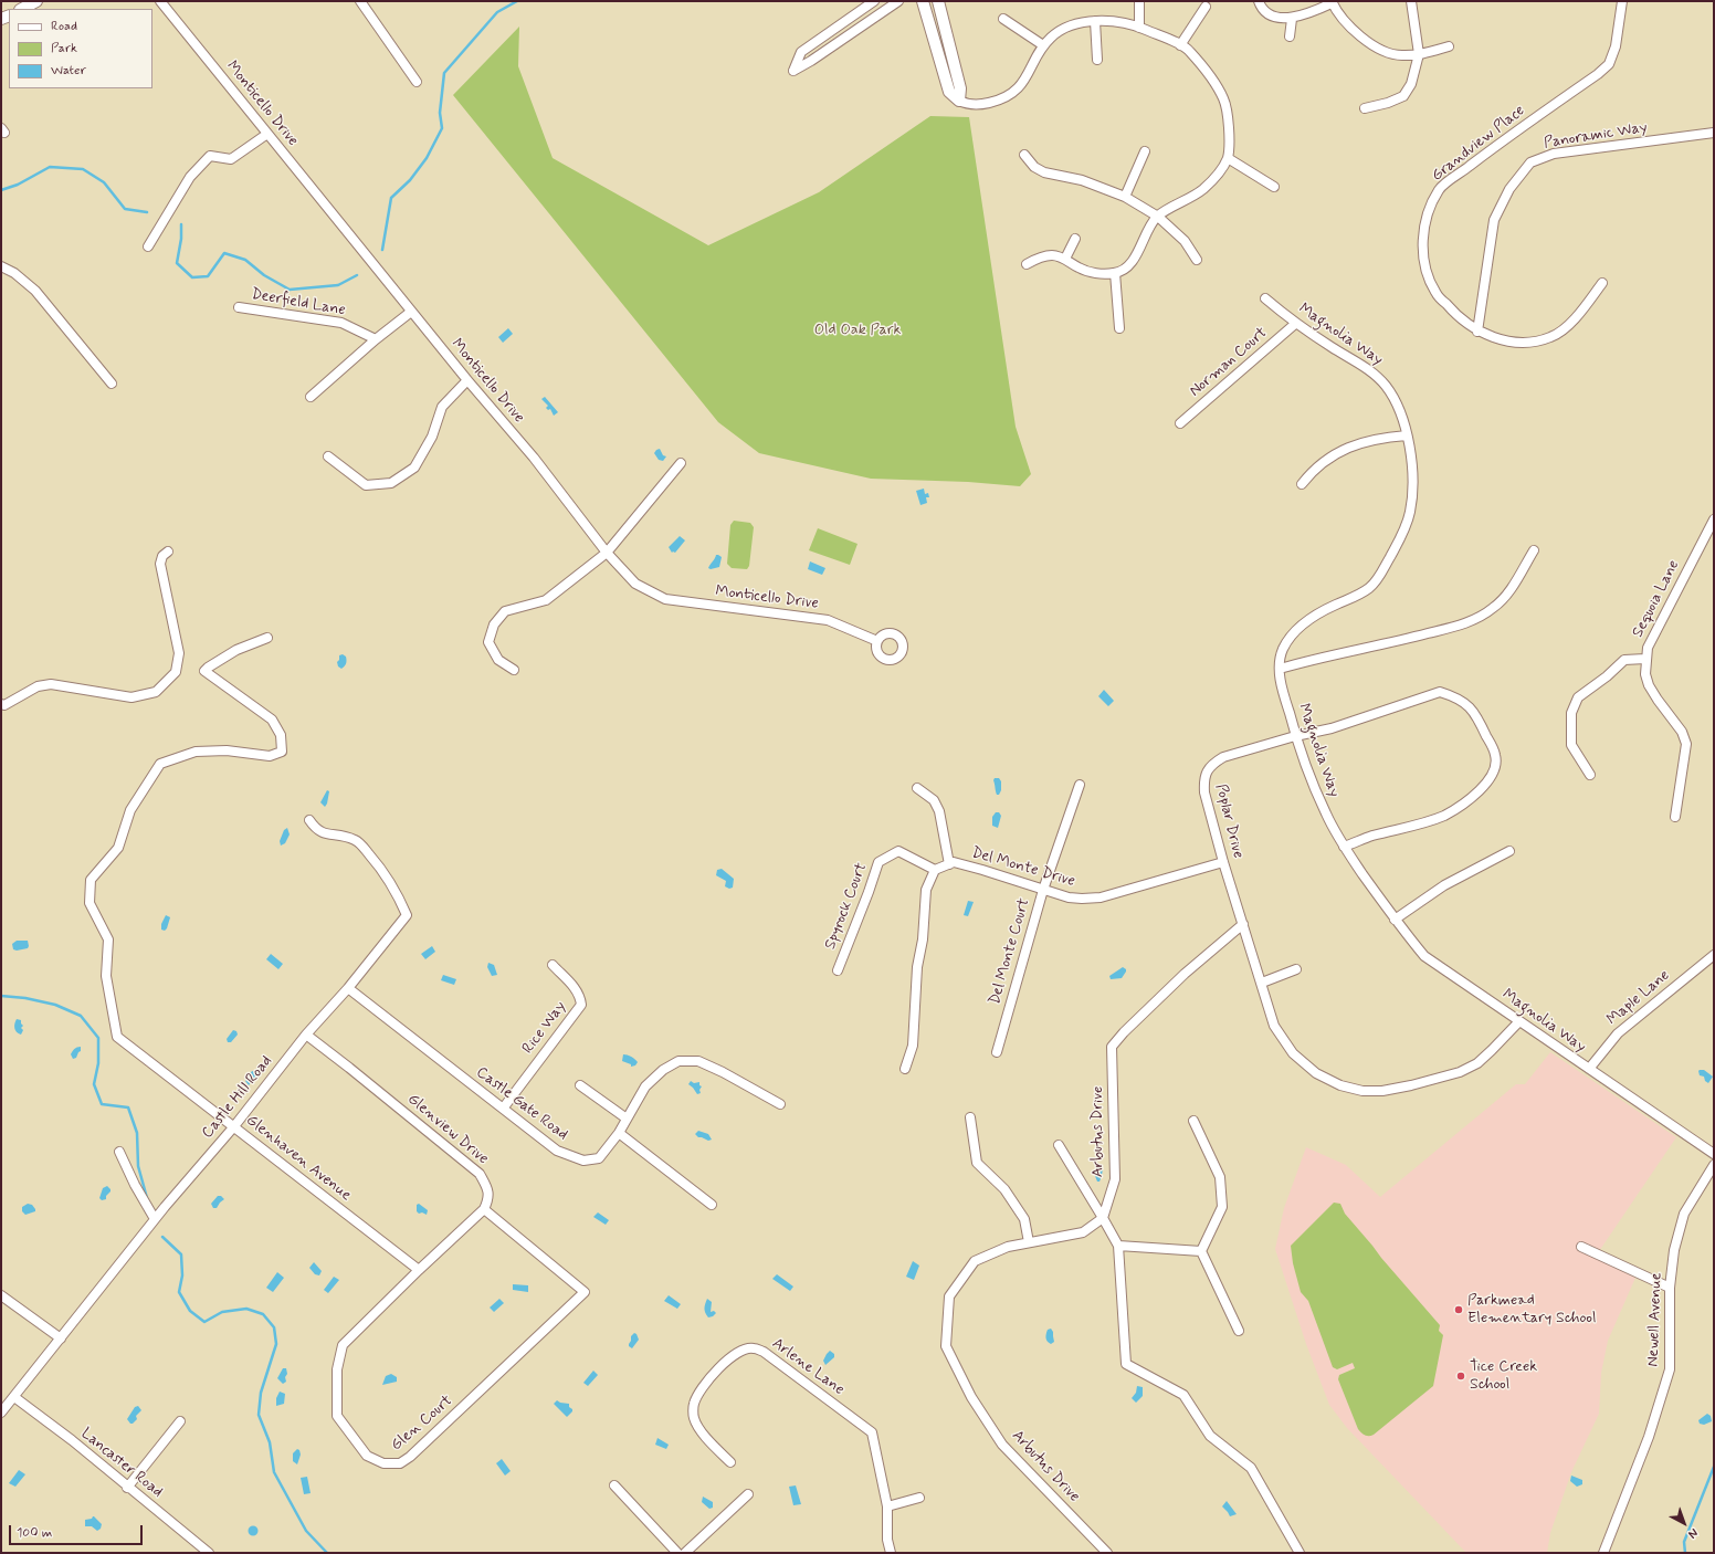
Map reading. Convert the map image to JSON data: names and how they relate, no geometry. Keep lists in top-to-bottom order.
{
  "streets": {
    "street": [
      "Monticello Drive",
      "Panoramic Way",
      "Grandview Place",
      "Deerfield Lane",
      "Magnolia Way",
      "Norman Court",
      "Sequoia Lane",
      "Poplar Drive",
      "Del Monte Drive",
      "Spyrock Court",
      "Del Monte Court",
      "Maple Lane",
      "Rice Way",
      "Castle Hill Road",
      "Castle Gate Road",
      "Glenview Drive",
      "Arbutus Drive",
      "Glenhaven Avenue",
      "Newell Avenue",
      "Arlene Lane",
      "Glen Court",
      "Lancaster Road"
    ]
  },
  "crossings": [
    ["Panoramic Way", "Grandview Place"],
    ["Magnolia Way", "Norman Court"],
    ["Magnolia Way", "Poplar Drive"],
    ["Magnolia Way", "Maple Lane"],
    ["Poplar Drive", "Del Monte Drive"],
    ["Poplar Drive", "Arbutus Drive"],
    ["Del Monte Drive", "Spyrock Court"],
    ["Del Monte Drive", "Del Monte Court"],
    ["Rice Way", "Castle Gate Road"],
    ["Castle Hill Road", "Castle Gate Road"],
    ["Castle Hill Road", "Glenview Drive"],
    ["Castle Hill Road", "Glenhaven Avenue"],
    ["Castle Hill Road", "Lancaster Road"],
    ["Glenview Drive", "Glen Court"],
    ["Glenhaven Avenue", "Glen Court"]
  ],
  "parks": ["Old Oak Park"],
  "places": ["Parkmead Elementary School", "Tice Creek School"],
  "legend": ["Road", "Park", "Water"],
  "scale_bar": "100 m",
  "north": "bottom right"
}
